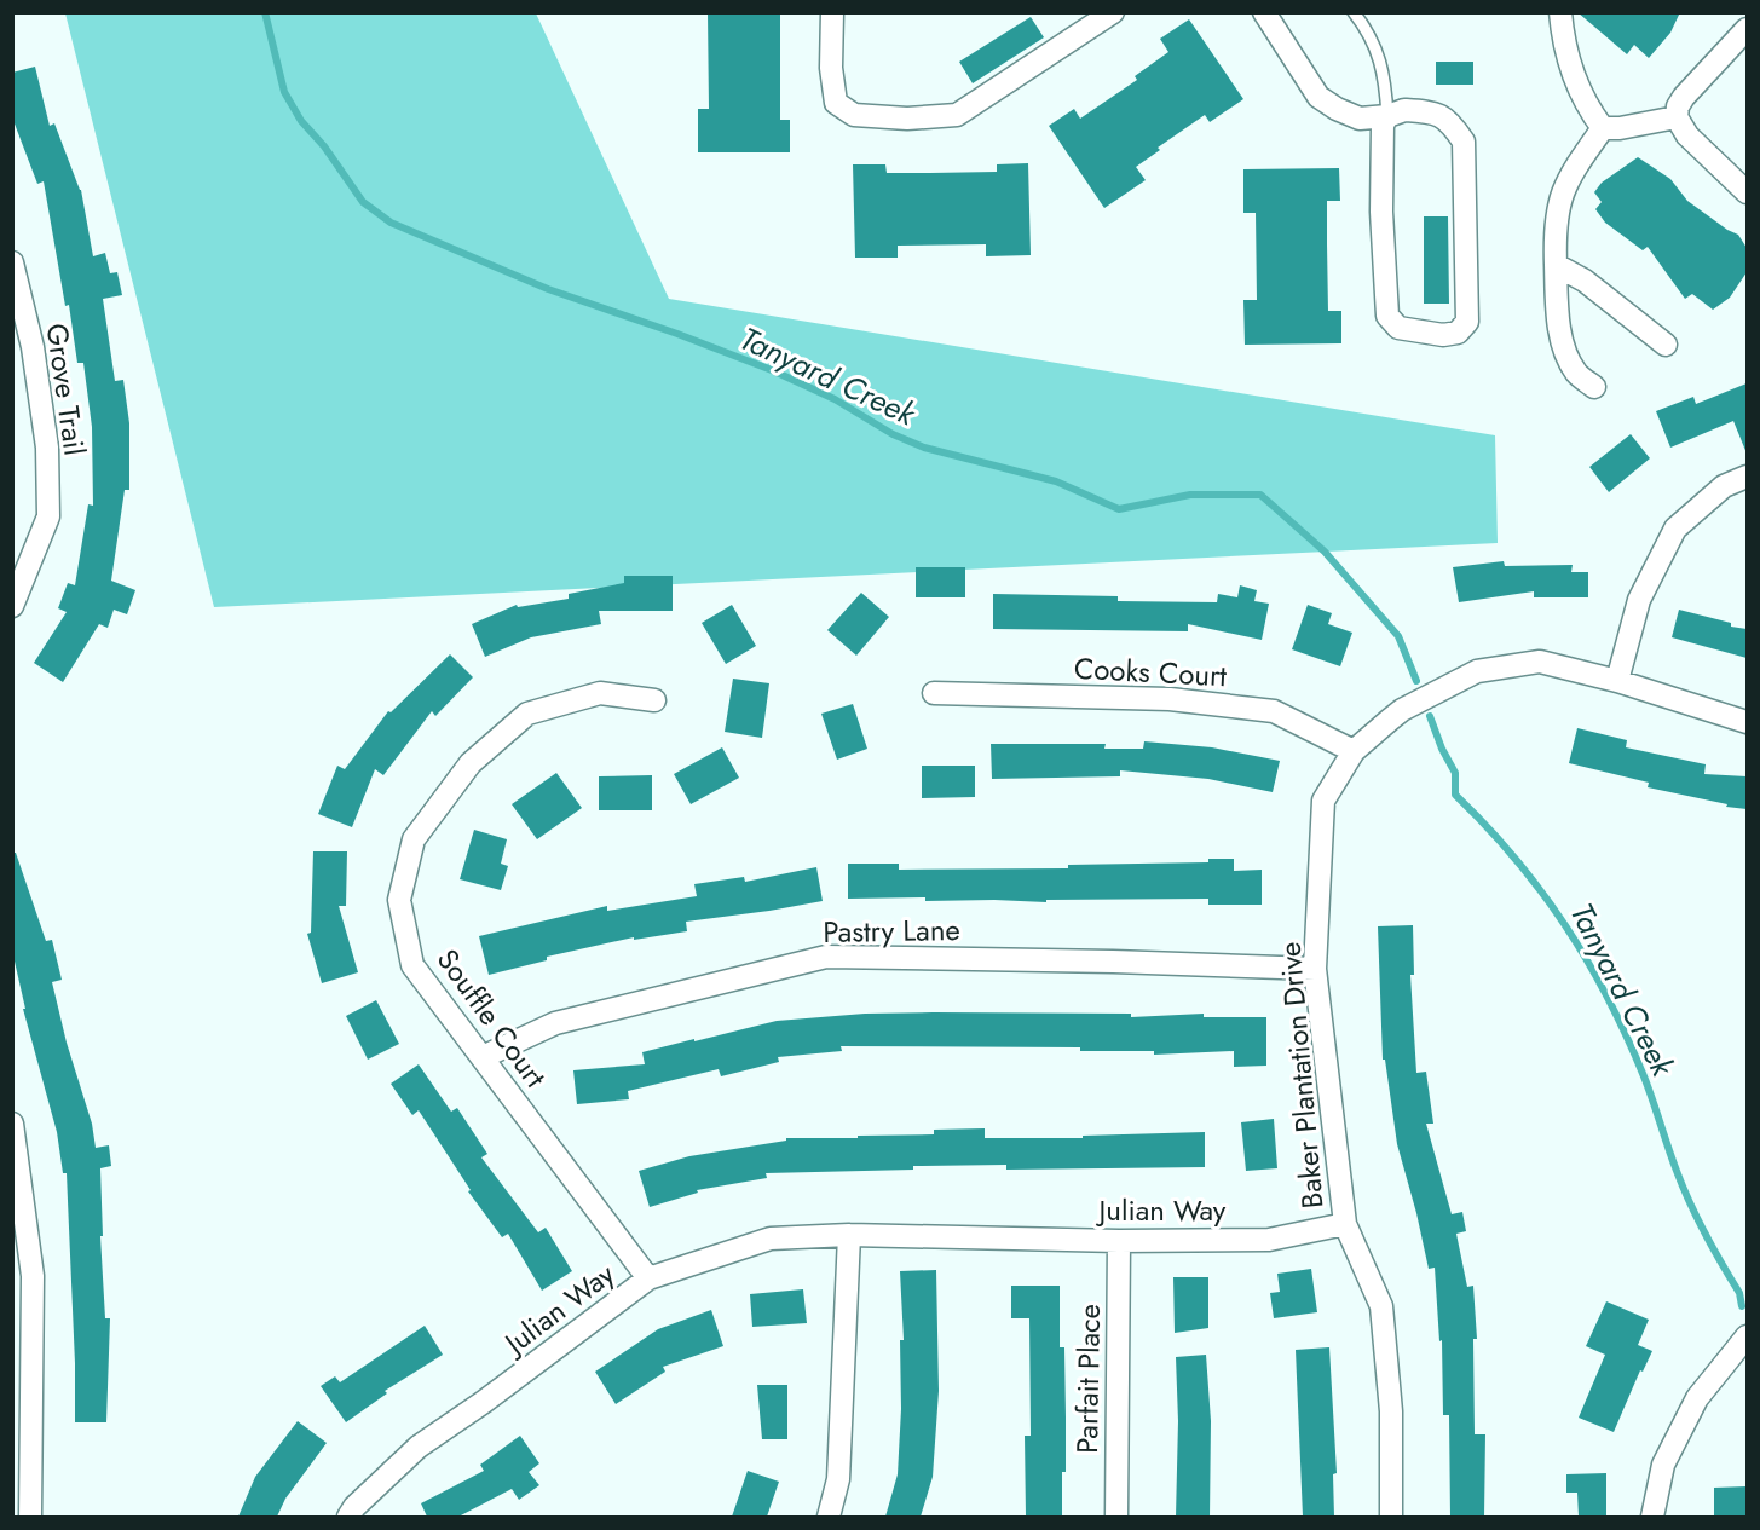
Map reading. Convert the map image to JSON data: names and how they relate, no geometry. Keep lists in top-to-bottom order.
{
  "streets": {
    "street": [
      "Grove Trail",
      "Cooks Court",
      "Pastry Lane",
      "Souffle Court",
      "Baker Plantation Drive",
      "Julian Way",
      "Parfait Place"
    ]
  },
  "crossings": [
    ["Cooks Court", "Baker Plantation Drive"],
    ["Pastry Lane", "Souffle Court"],
    ["Pastry Lane", "Baker Plantation Drive"],
    ["Souffle Court", "Julian Way"],
    ["Baker Plantation Drive", "Julian Way"],
    ["Julian Way", "Parfait Place"]
  ],
  "water": ["Tanyard Creek"]
}
